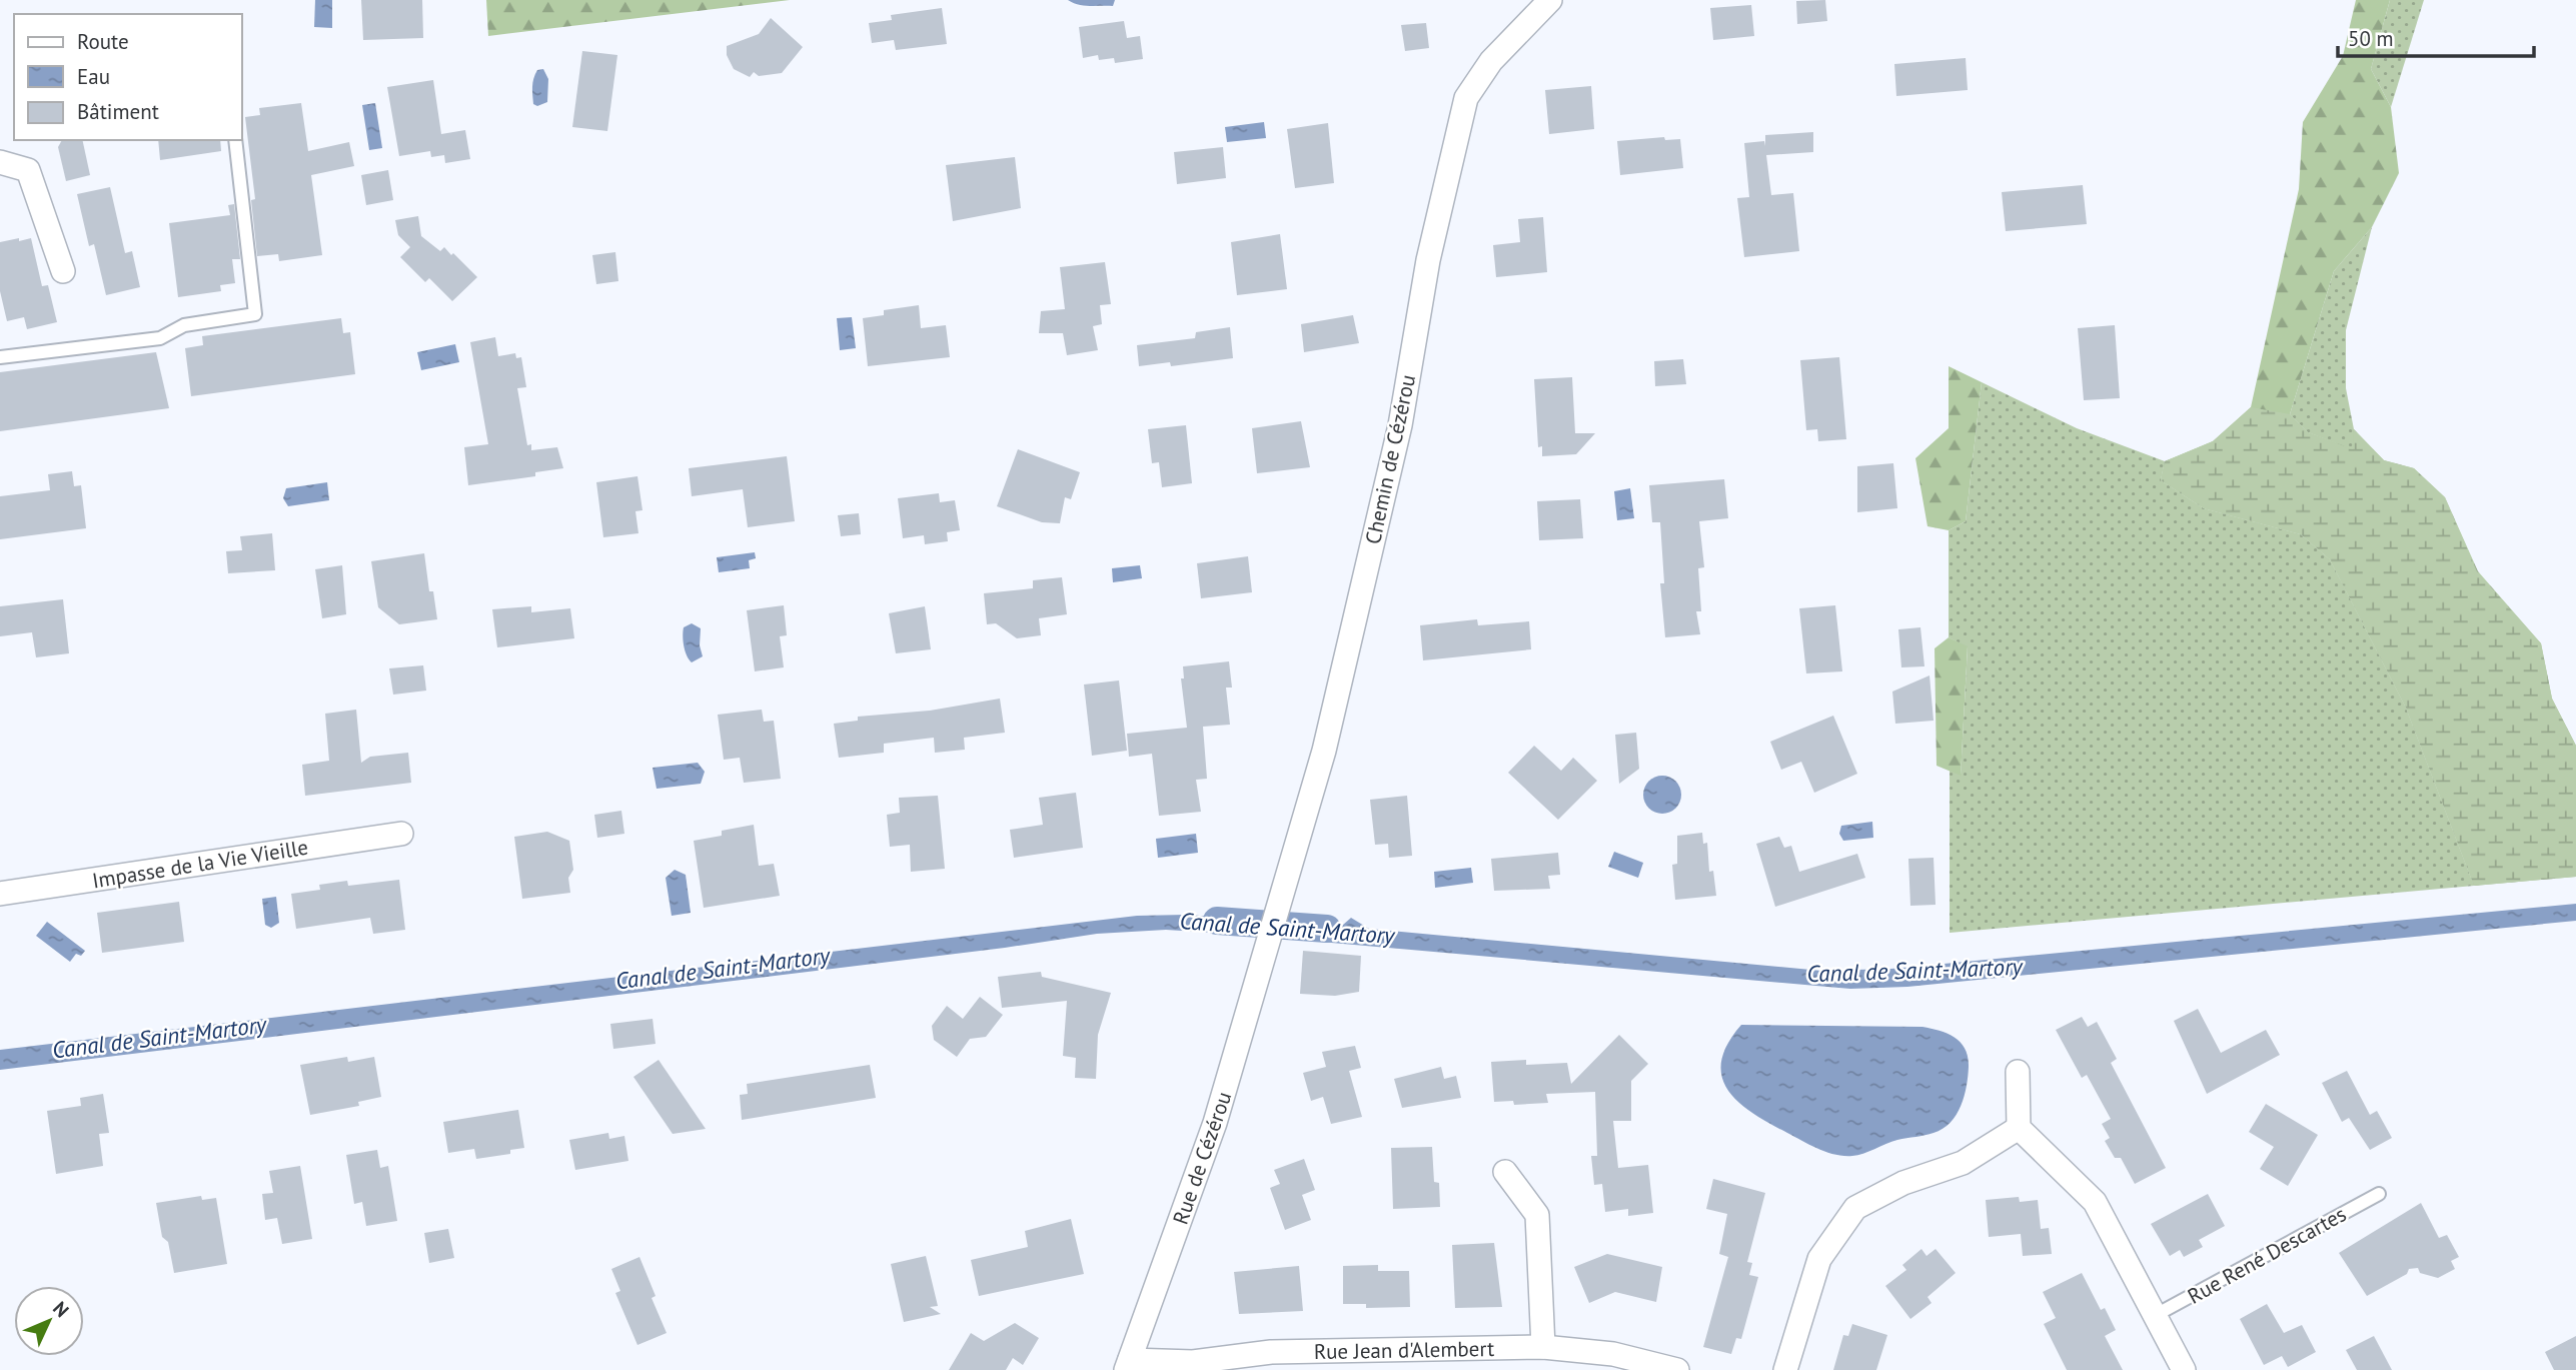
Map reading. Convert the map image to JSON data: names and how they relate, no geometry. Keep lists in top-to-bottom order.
{
  "streets": {
    "street": [
      "Chemin de Cézérou",
      "Impasse de la Vie Vieille",
      "Rue de Cézérou",
      "Rue Jean d'Alembert"
    ],
    "lane": ["Rue René Descartes"]
  },
  "crossings": [
    ["Chemin de Cézérou", "Rue de Cézérou"],
    ["Rue de Cézérou", "Rue Jean d'Alembert"]
  ],
  "water": ["Canal de Saint-Martory"],
  "legend": ["Route", "Eau", "Bâtiment"],
  "scale_bar": "50 m",
  "north": "top right"
}
